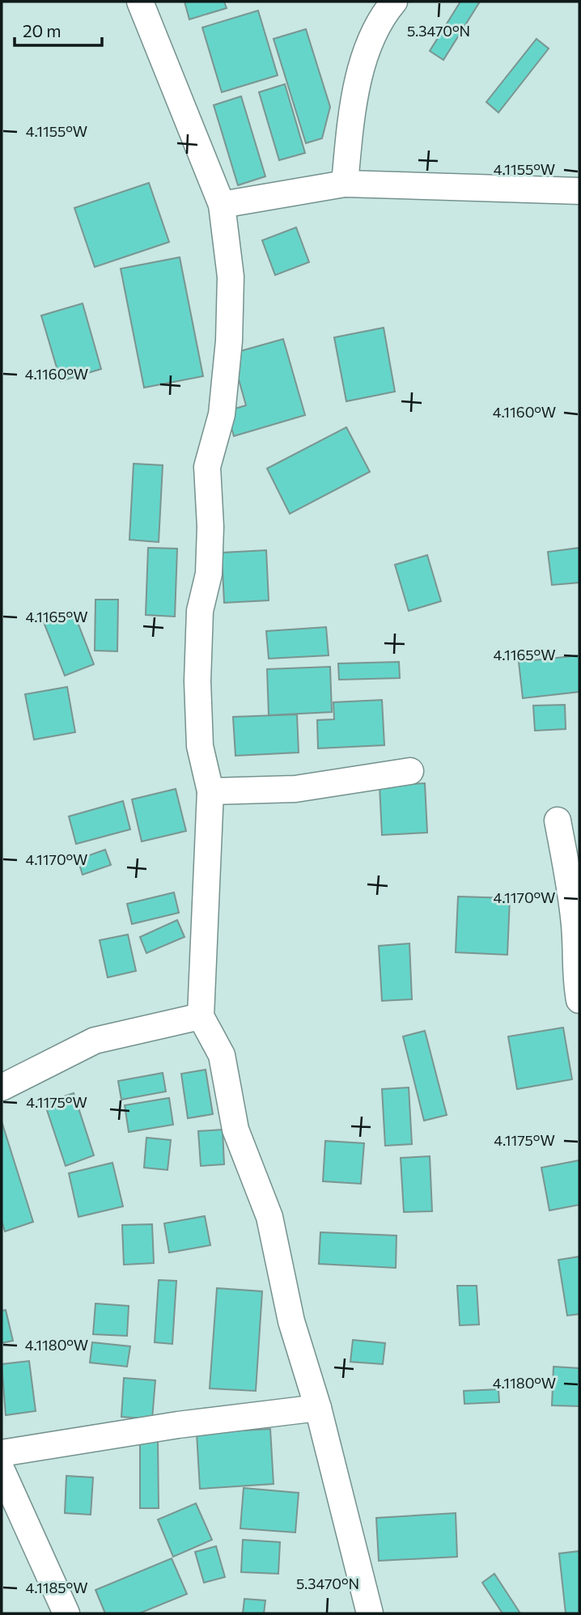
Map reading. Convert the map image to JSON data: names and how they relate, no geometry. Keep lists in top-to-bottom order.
{
  "scale_bar": "20 m",
  "coordinates": [
    "5.3470°N",
    "4.1155°W",
    "4.1160°W",
    "4.1165°W",
    "4.1170°W",
    "4.1175°W",
    "4.1180°W",
    "4.1185°W"
  ]
}
